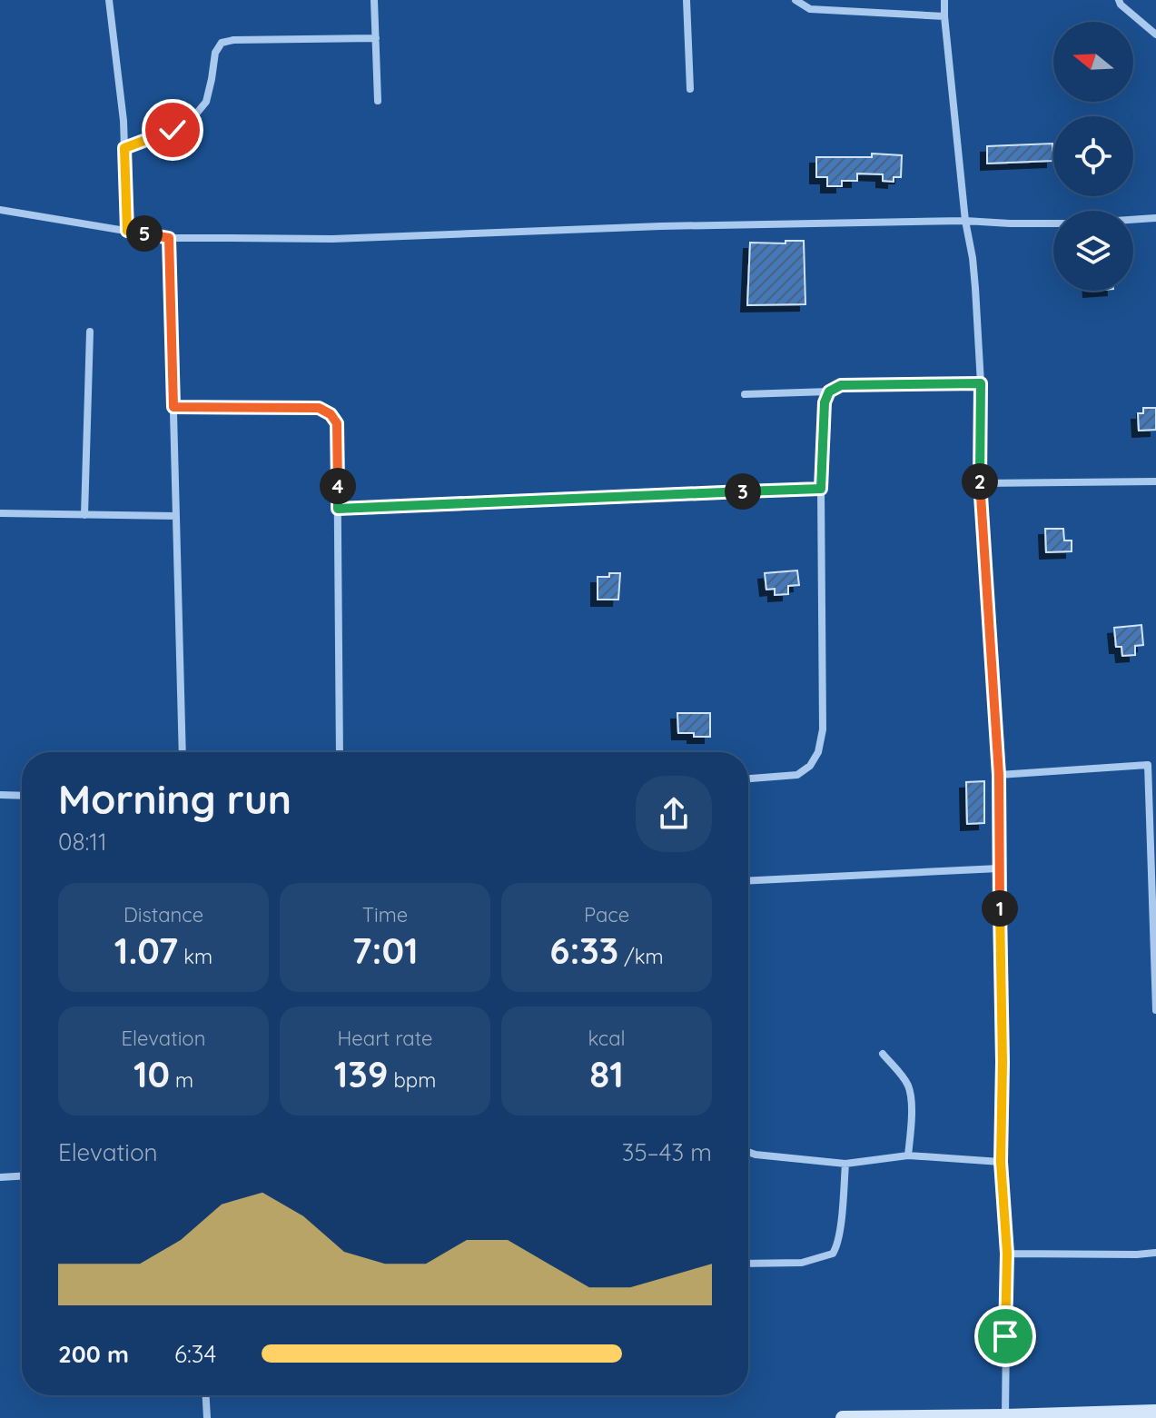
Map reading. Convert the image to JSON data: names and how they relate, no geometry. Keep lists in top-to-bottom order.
{
  "north": "left",
  "page": {
    "pins": [
      "5",
      "2",
      "4",
      "3",
      "1"
    ],
    "heading": ["Morning run", "08:11"],
    "stats": [
      ["Distance", "1.07 km"],
      ["Time", "7:01"],
      ["Pace", "6:33 /km"],
      ["Elevation", "10 m"],
      ["Heart rate", "139 bpm"],
      ["kcal", "81"]
    ],
    "chart": ["Elevation", "35–43 m"],
    "list": [
      {
        "name": "200 m",
        "note": "6:34"
      }
    ]
  }
}
